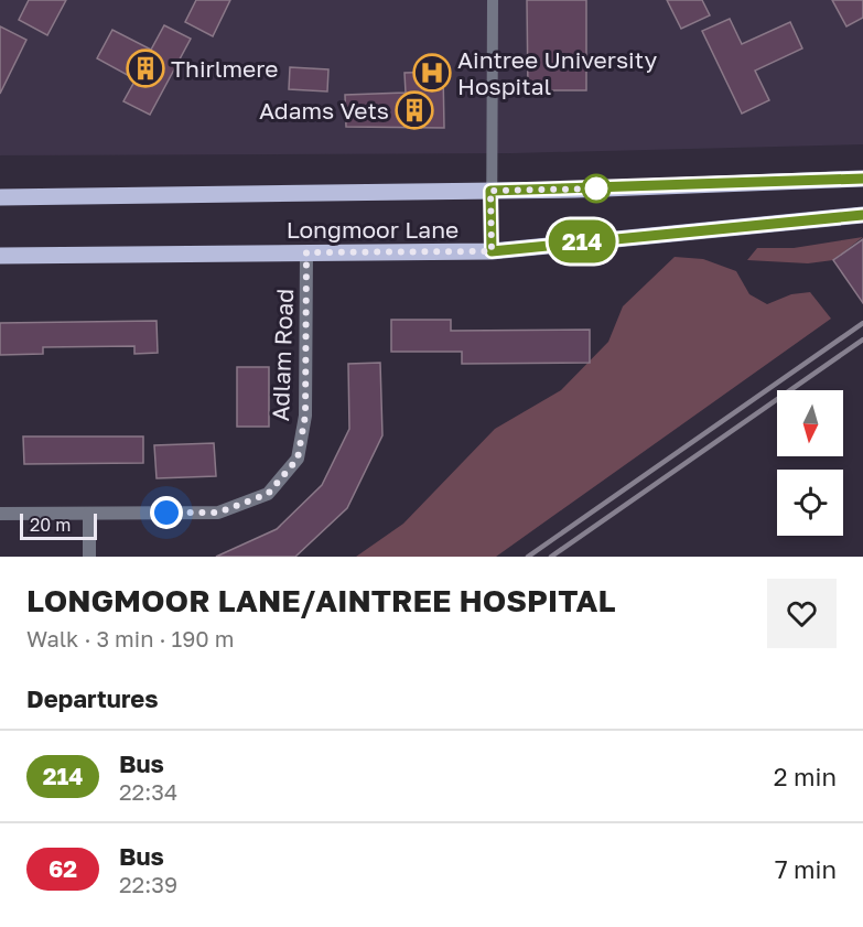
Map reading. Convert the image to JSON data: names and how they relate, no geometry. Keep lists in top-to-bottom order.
{
  "streets": {
    "main road": ["Longmoor Lane"],
    "street": ["Adlam Road"]
  },
  "crossings": [
    ["Longmoor Lane", "Adlam Road"]
  ],
  "places": {
    "building": ["Thirlmere", "Adams Vets"],
    "hospital": ["Aintree University Hospital"]
  },
  "lines": ["bus line 214"],
  "scale_bar": "20 m",
  "north": "bottom",
  "page": {
    "on_map": "214",
    "scale": "20 m",
    "heading": [
      ["LONGMOOR LANE/AINTREE HOSPITAL", "Walk · 3 min · 190 m"],
      "Departures"
    ],
    "list": [
      {
        "mark": "214",
        "name": "Bus",
        "note": "22:34",
        "value": "2 min"
      },
      {
        "mark": "62",
        "name": "Bus",
        "note": "22:39",
        "value": "7 min"
      }
    ]
  }
}
